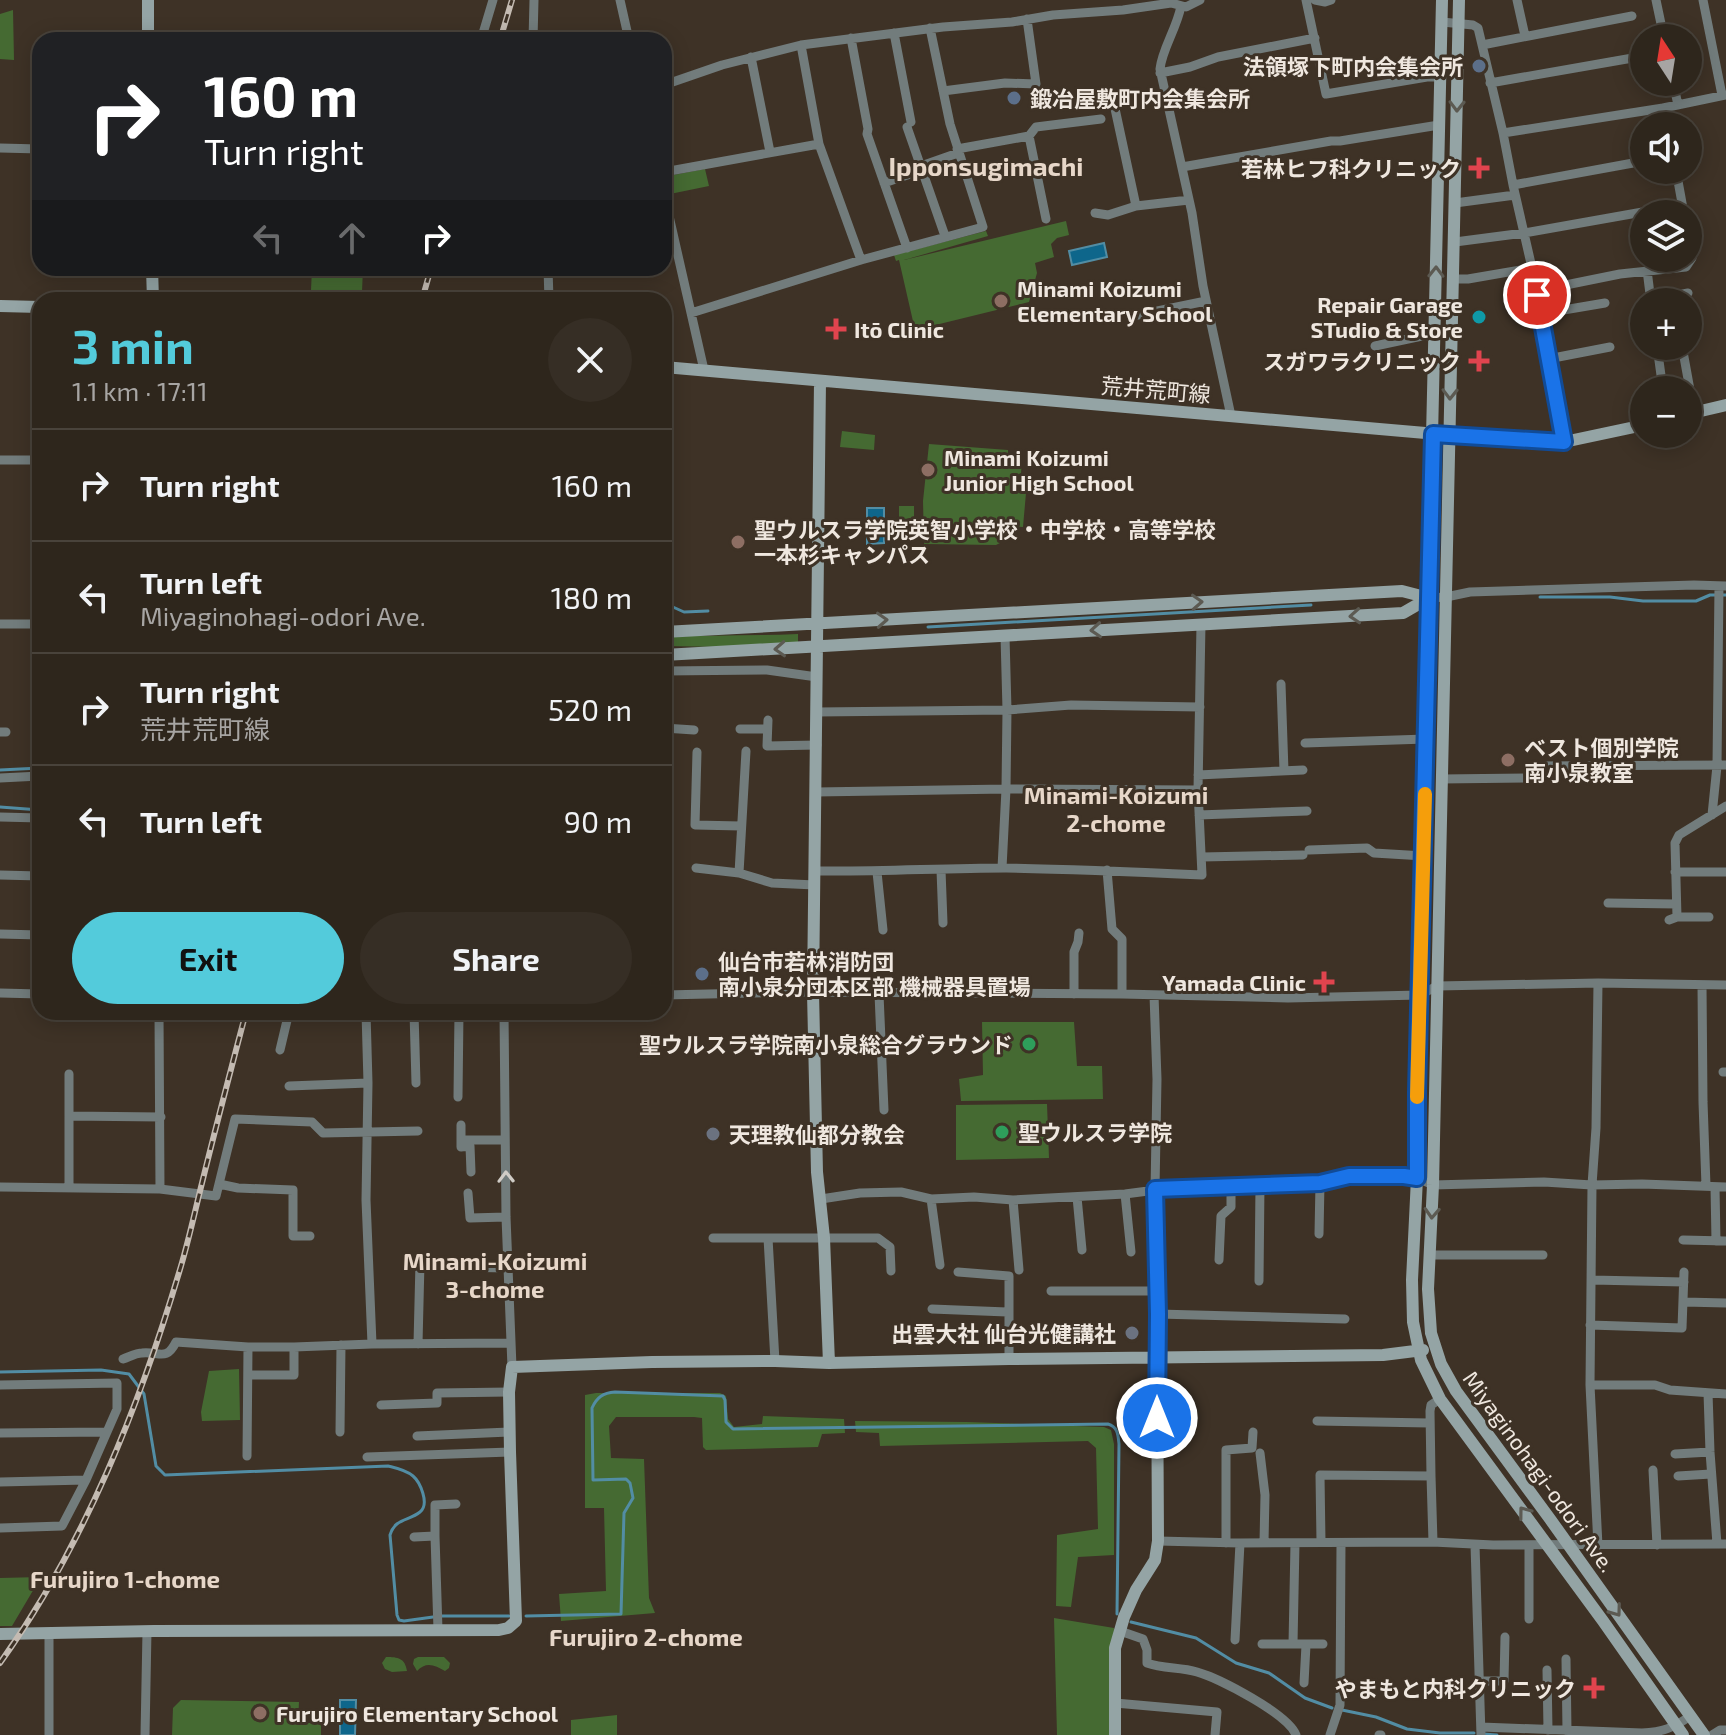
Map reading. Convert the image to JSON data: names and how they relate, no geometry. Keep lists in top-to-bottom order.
{
  "streets": {
    "street": ["荒井荒町線", "Miyaginohagi-odori Ave."]
  },
  "crossings": [
    ["荒井荒町線", "Miyaginohagi-odori Ave."]
  ],
  "districts": [
    "Ipponsugimachi",
    "Minami-Koizumi 2-chome",
    "Minami-Koizumi 3-chome",
    "Furujiro 1-chome",
    "Furujiro 2-chome"
  ],
  "places": {
    "other": [
      "法領塚下町内会集会所",
      "鍛冶屋敷町内会集会所",
      "Minami Koizumi Elementary School",
      "Repair Garage STudio & Store",
      "Minami Koizumi Junior High School",
      "聖ウルスラ学院英智小学校・中学校・高等学校 一本杉キャンパス",
      "ベスト個別学院 南小泉教室",
      "仙台市若林消防団 南小泉分団本区部 機械器具置場",
      "聖ウルスラ学院南小泉総合グラウンド",
      "聖ウルスラ学院",
      "天理教仙都分教会",
      "出雲大社 仙台光健講社",
      "Furujiro Elementary School"
    ],
    "health": [
      "若林ヒフ科クリニック",
      "Itō Clinic",
      "スガワラクリニック",
      "Yamada Clinic",
      "やまもと内科クリニック"
    ]
  },
  "north": "top",
  "page": {
    "map_buttons": ["+", "−"],
    "turn": ["160 m", "Turn right"],
    "heading": ["3 min", "1.1 km · 17:11"],
    "list": [
      {
        "name": "Turn right",
        "value": "160 m"
      },
      {
        "name": "Turn left",
        "note": "Miyaginohagi-odori Ave.",
        "value": "180 m"
      },
      {
        "name": "Turn right",
        "note": "荒井荒町線",
        "value": "520 m"
      },
      {
        "name": "Turn left",
        "value": "90 m"
      }
    ],
    "buttons": ["Exit", "Share"]
  }
}
